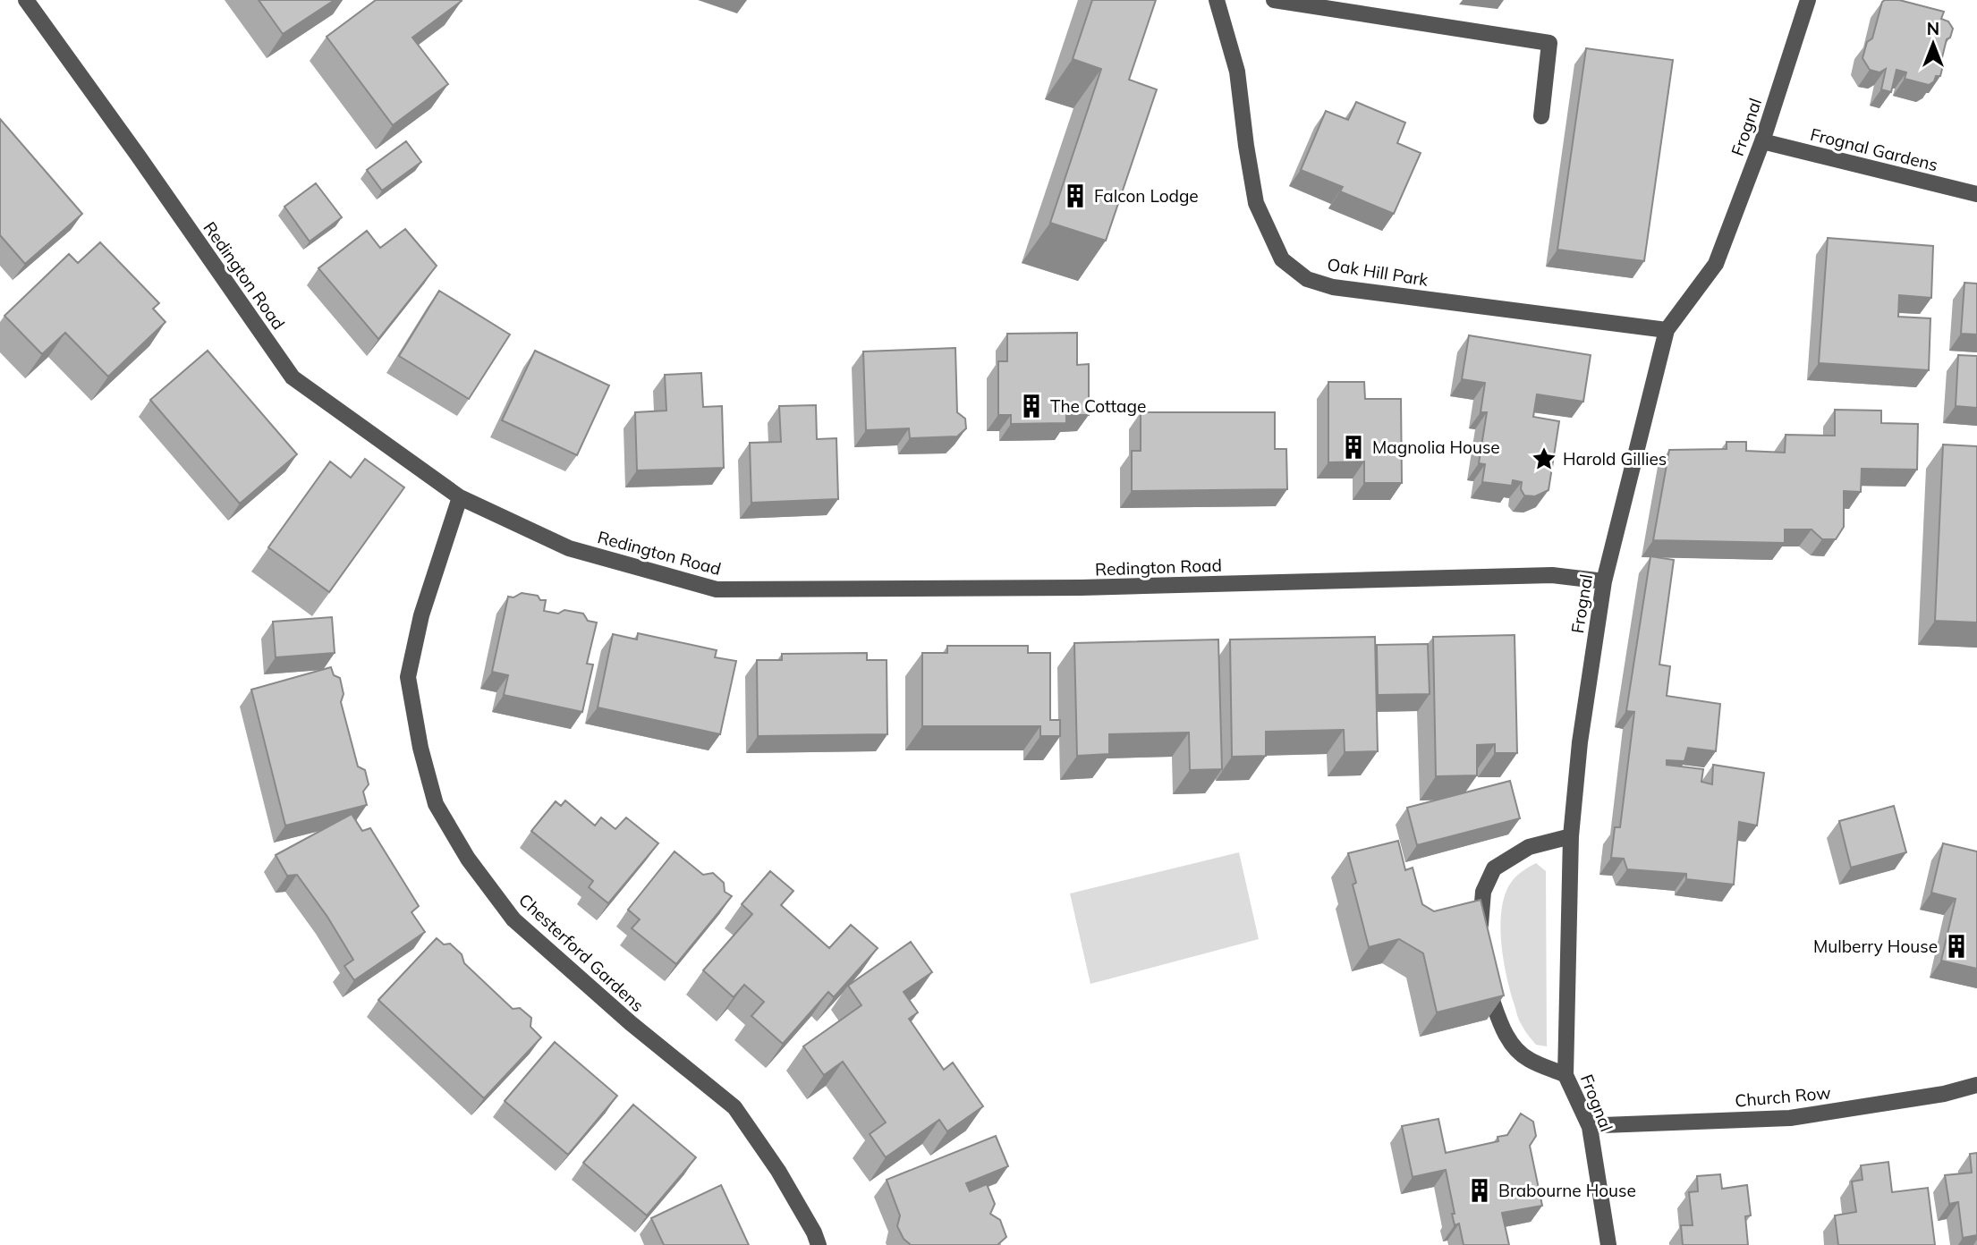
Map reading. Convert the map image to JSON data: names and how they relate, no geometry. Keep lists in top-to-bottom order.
{
  "streets": {
    "street": [
      "Frognal",
      "Frognal Gardens",
      "Oak Hill Park",
      "Redington Road",
      "Chesterford Gardens",
      "Church Row"
    ]
  },
  "crossings": [
    ["Frognal", "Frognal Gardens"],
    ["Frognal", "Oak Hill Park"],
    ["Frognal", "Redington Road"],
    ["Frognal", "Church Row"],
    ["Redington Road", "Chesterford Gardens"]
  ],
  "places": {
    "building": [
      "Falcon Lodge",
      "The Cottage",
      "Magnolia House",
      "Mulberry House",
      "Brabourne House"
    ],
    "place": ["Harold Gillies"]
  },
  "north": "top"
}
